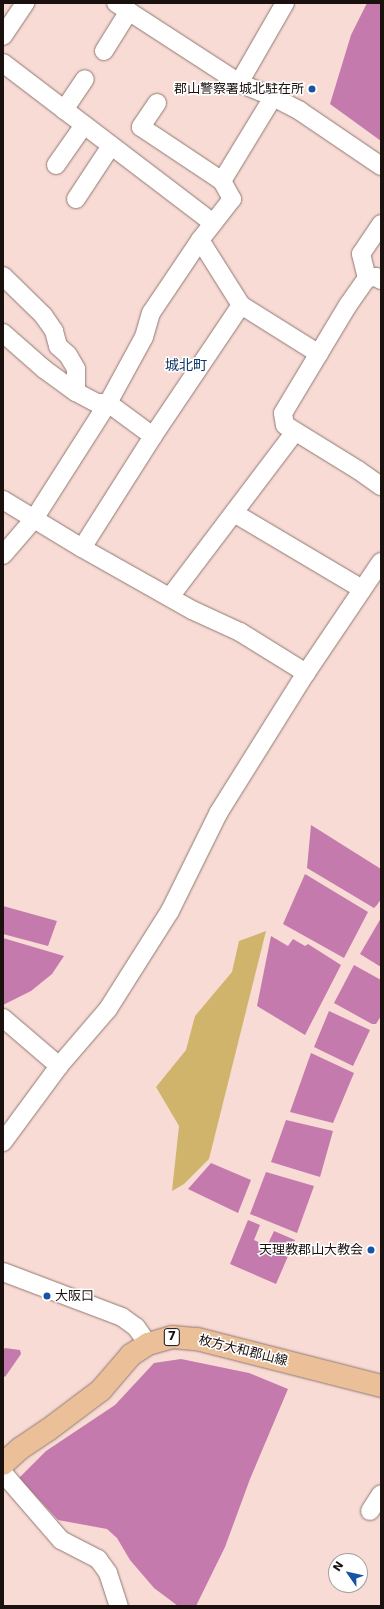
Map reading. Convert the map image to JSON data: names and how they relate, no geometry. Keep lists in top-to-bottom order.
{
  "streets": {
    "main road": ["7", "枚方大和郡山線"]
  },
  "districts": ["城北町"],
  "places": ["郡山警察署城北駐在所", "天理教郡山大教会", "大阪口"],
  "north": "top left"
}
